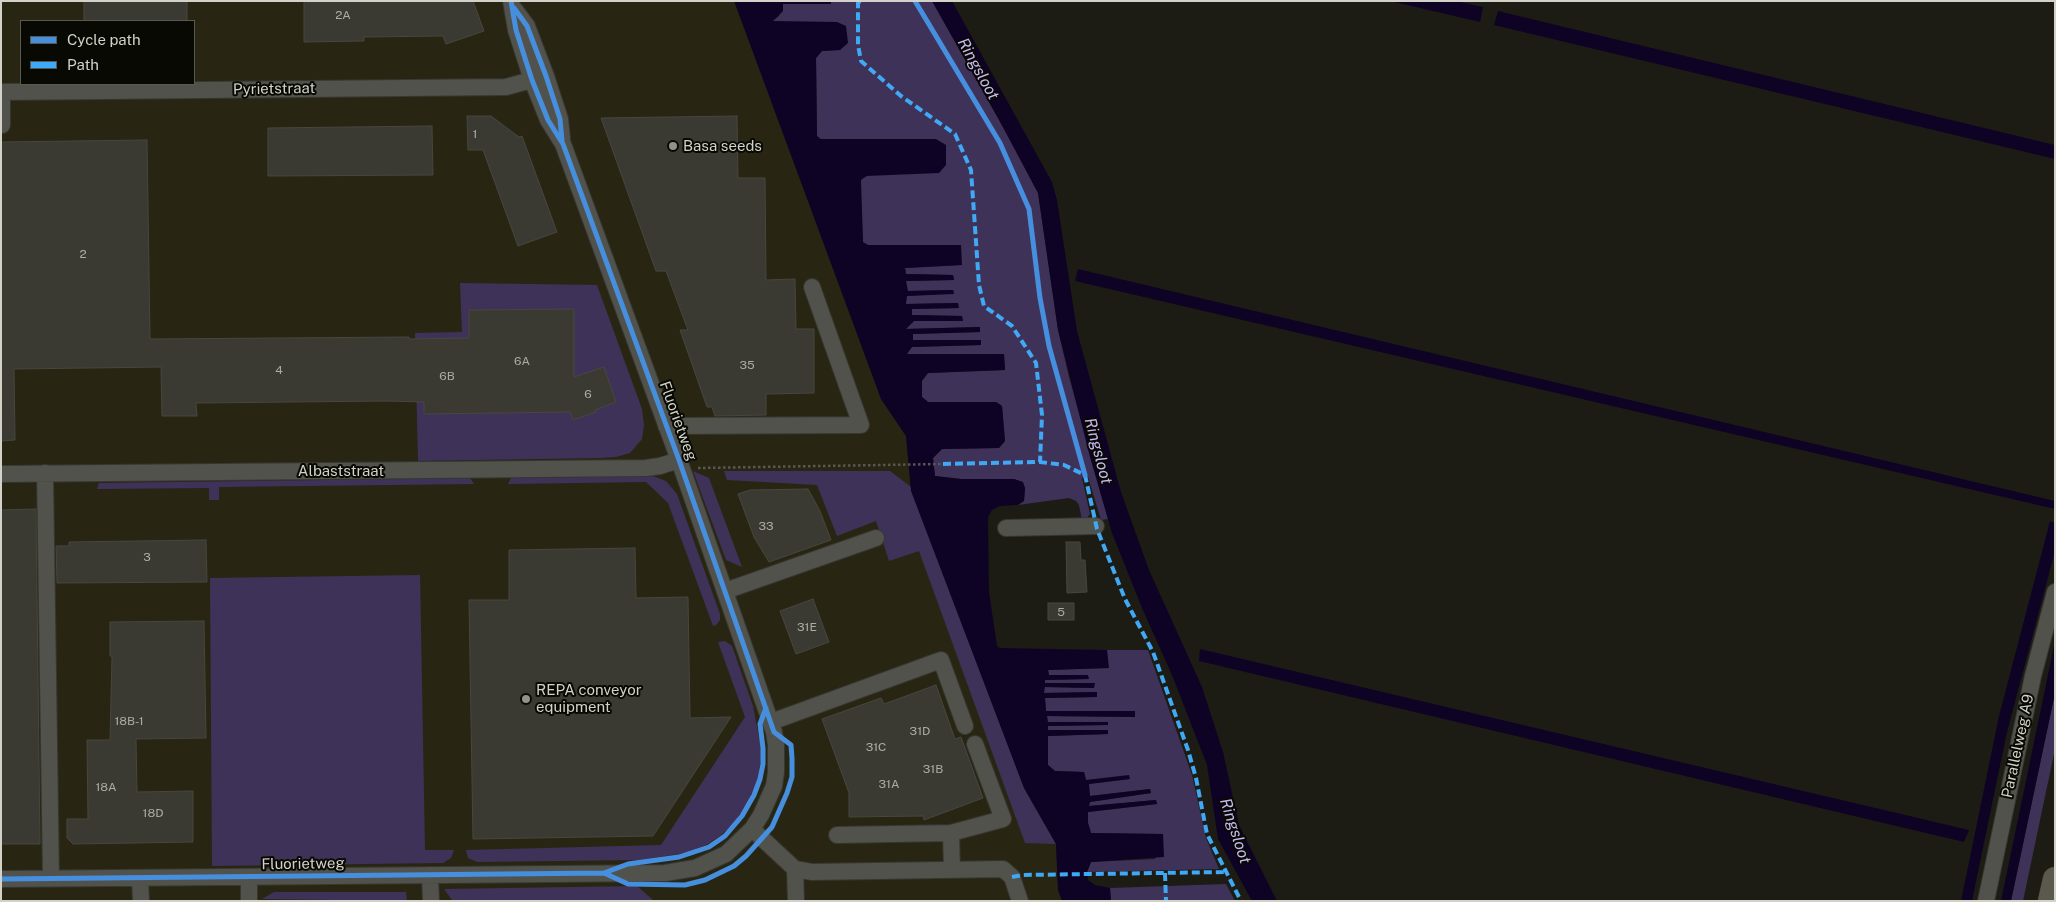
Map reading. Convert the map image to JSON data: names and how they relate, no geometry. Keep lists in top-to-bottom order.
{
  "streets": {
    "street": [
      "Pyrietstraat",
      "Fluorietweg",
      "Albaststraat",
      "Parallelweg A9"
    ]
  },
  "crossings": [
    ["Pyrietstraat", "Fluorietweg"],
    ["Fluorietweg", "Albaststraat"]
  ],
  "water": ["Ringsloot"],
  "places": ["Basa seeds", "REPA conveyor equipment"],
  "house_numbers": [
    "2A",
    "1",
    "2",
    "6A",
    "35",
    "4",
    "6B",
    "6",
    "33",
    "3",
    "5",
    "31E",
    "18B-1",
    "31D",
    "31C",
    "31B",
    "31A",
    "18A",
    "18D"
  ],
  "legend": ["Cycle path", "Path"]
}
